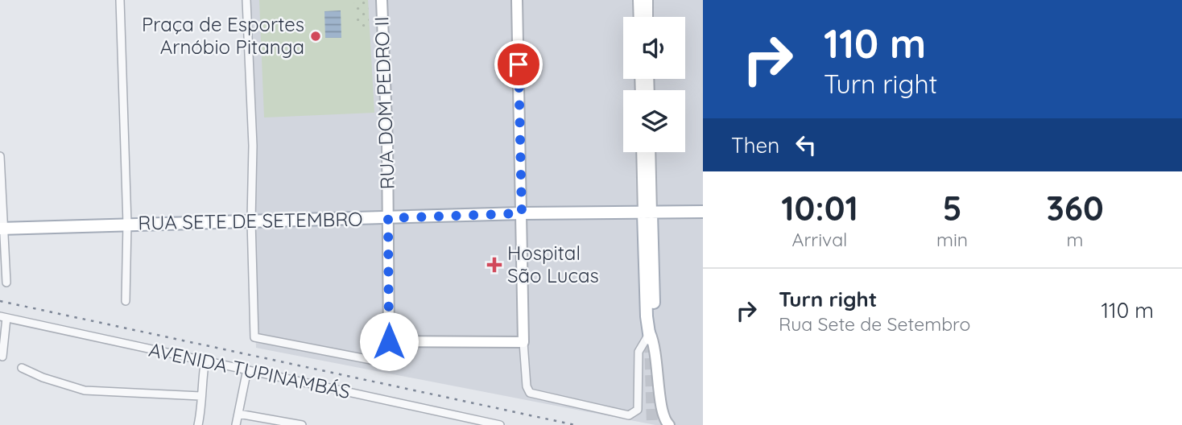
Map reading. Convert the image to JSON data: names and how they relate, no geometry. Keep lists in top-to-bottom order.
{
  "streets": {
    "main road": ["RUA SETE DE SETEMBRO"],
    "street": ["RUA DOM PEDRO II", "AVENIDA TUPINAMBÁS"]
  },
  "crossings": [
    ["RUA DOM PEDRO II", "RUA SETE DE SETEMBRO"]
  ],
  "places": {
    "other": ["Praça de Esportes Arnóbio Pitanga"],
    "health": ["Hospital São Lucas"]
  },
  "page": {
    "turn": ["110 m", "Turn right"],
    "then": "Then",
    "eta": [
      "10:01",
      "Arrival",
      "5",
      "min",
      "360",
      "m"
    ],
    "list": [
      {
        "name": "Turn right",
        "note": "Rua Sete de Setembro",
        "value": "110 m"
      }
    ]
  }
}
